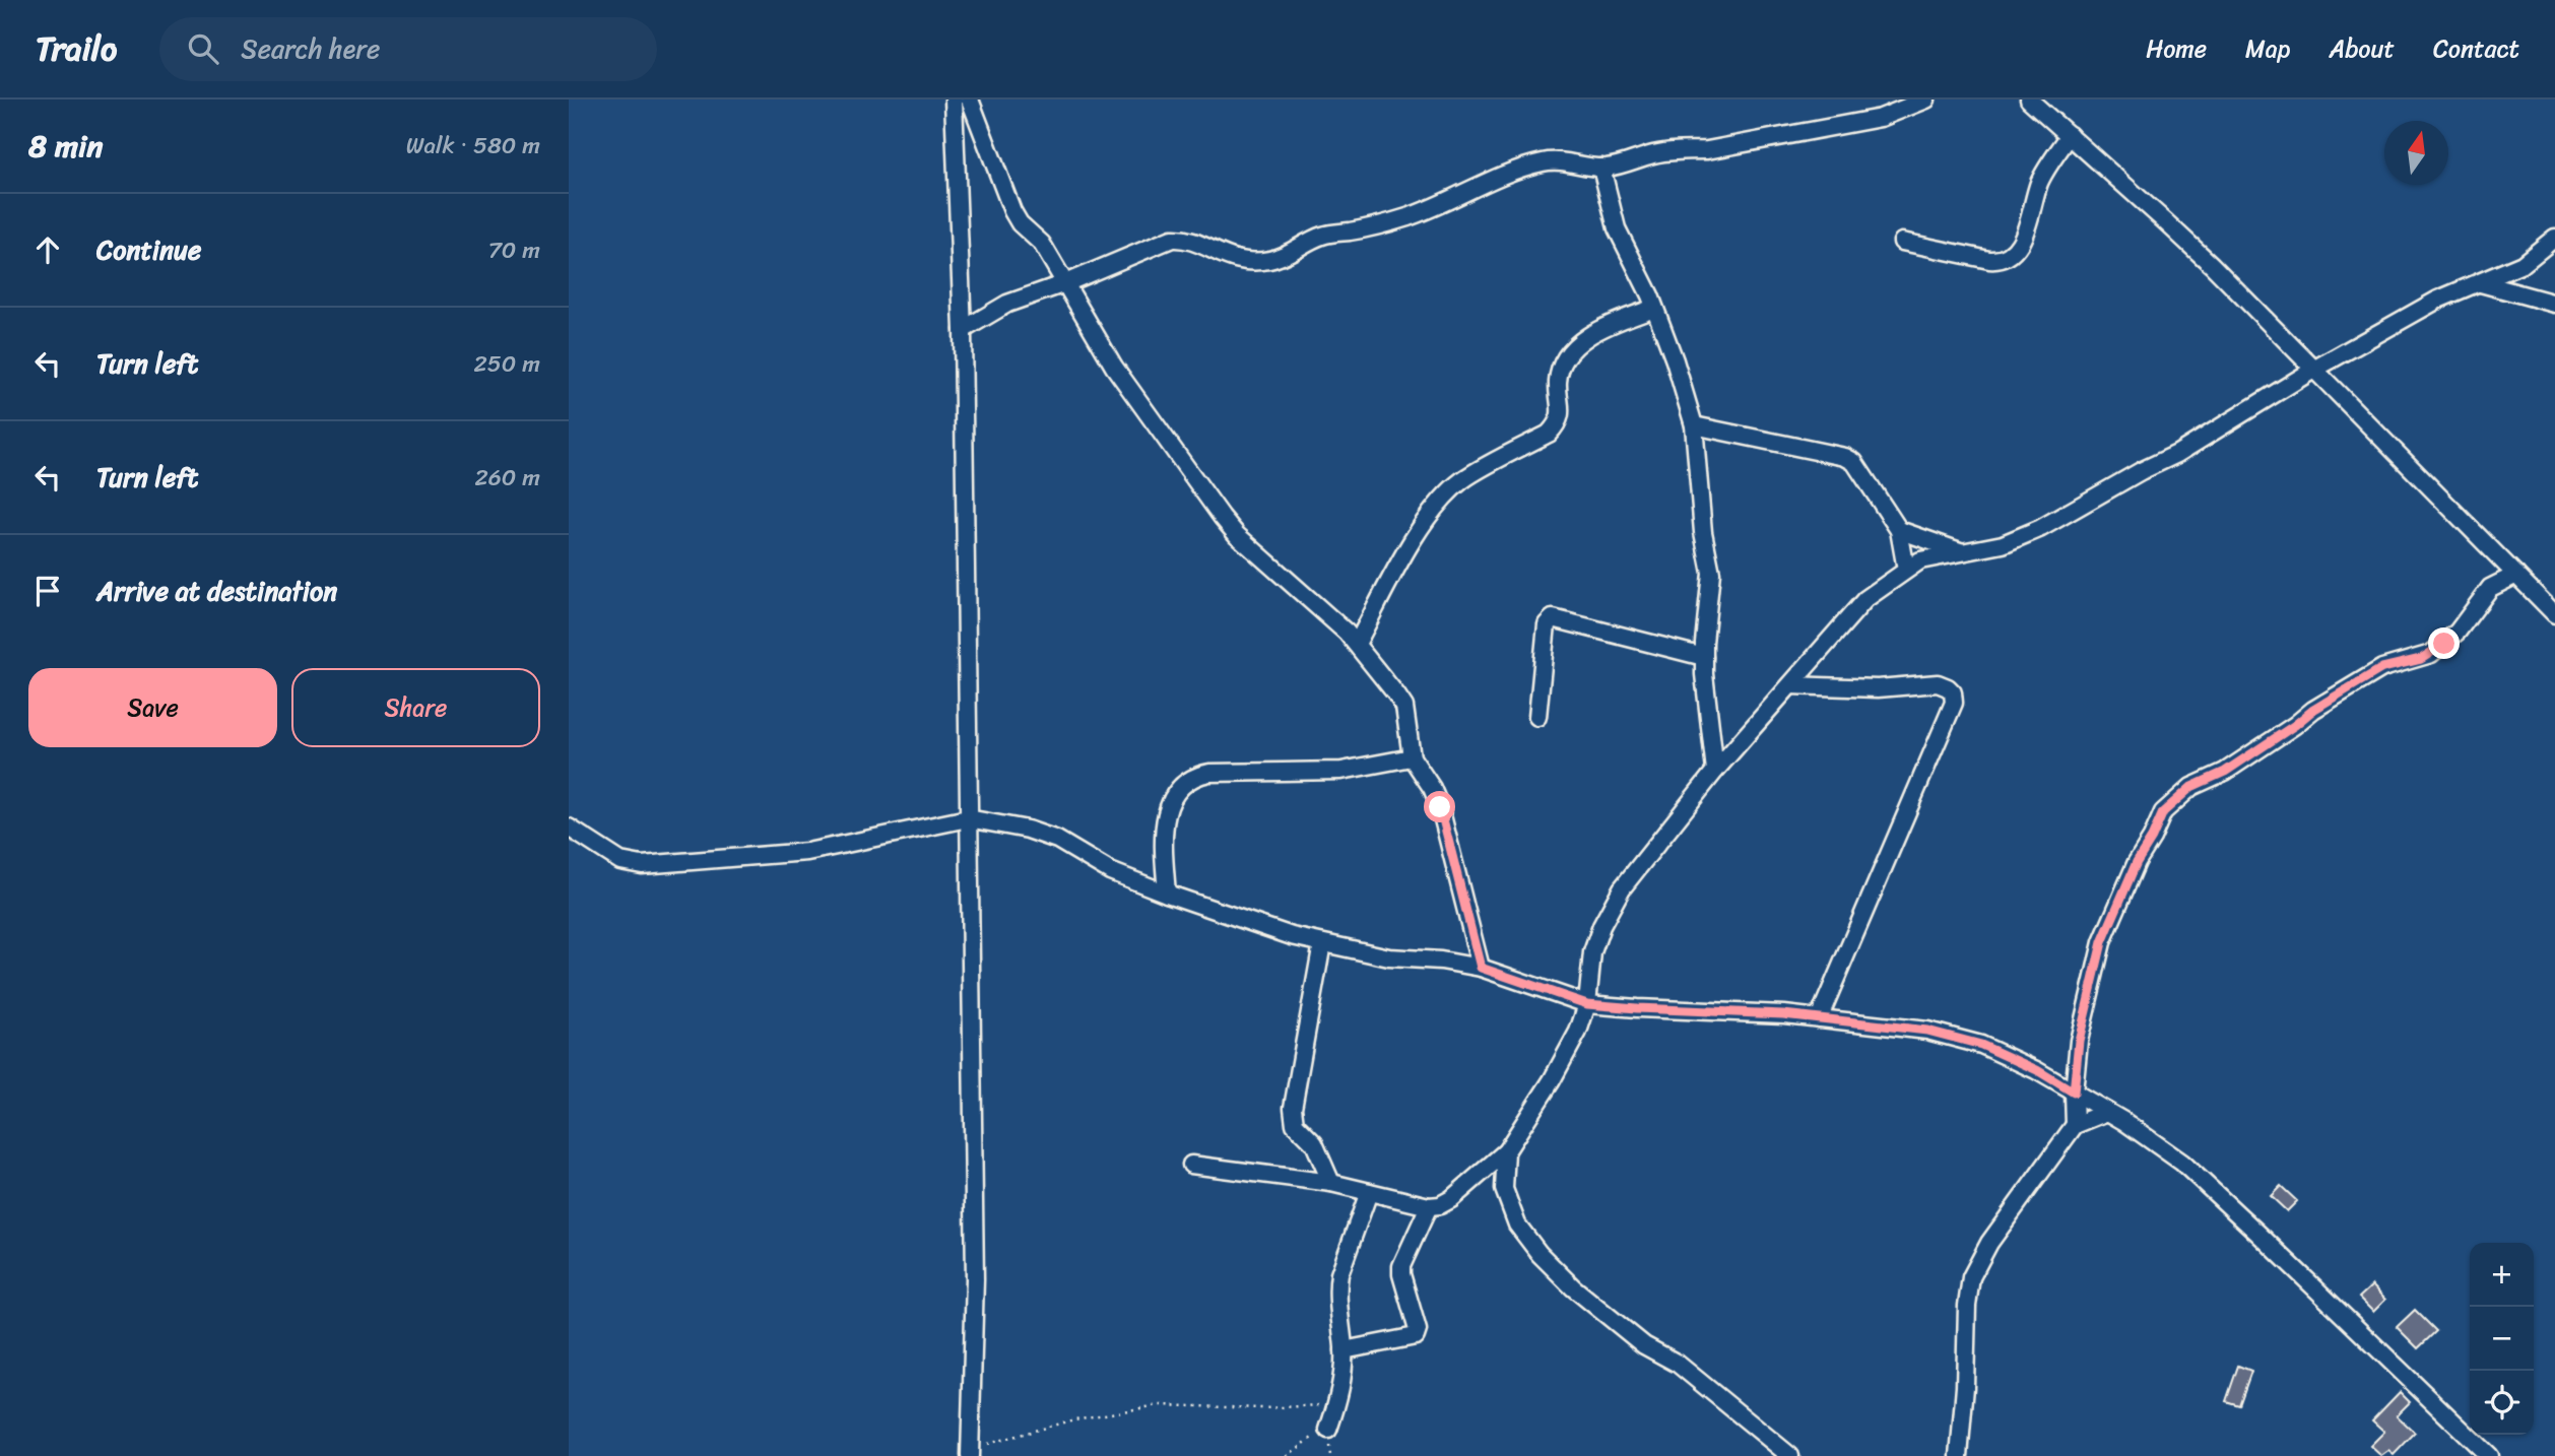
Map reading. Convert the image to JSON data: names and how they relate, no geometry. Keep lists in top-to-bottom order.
{
  "north": "top",
  "page": {
    "header": "Trailo",
    "search": "Search here",
    "nav": [
      "Home",
      "Map",
      "About",
      "Contact"
    ],
    "heading": ["8 min", "Walk · 580 m"],
    "list": [
      ["Continue", "70 m"],
      ["Turn left", "250 m"],
      ["Turn left", "260 m"],
      "Arrive at destination"
    ],
    "buttons": ["Save", "Share"],
    "map_buttons": ["+", "−"]
  }
}
